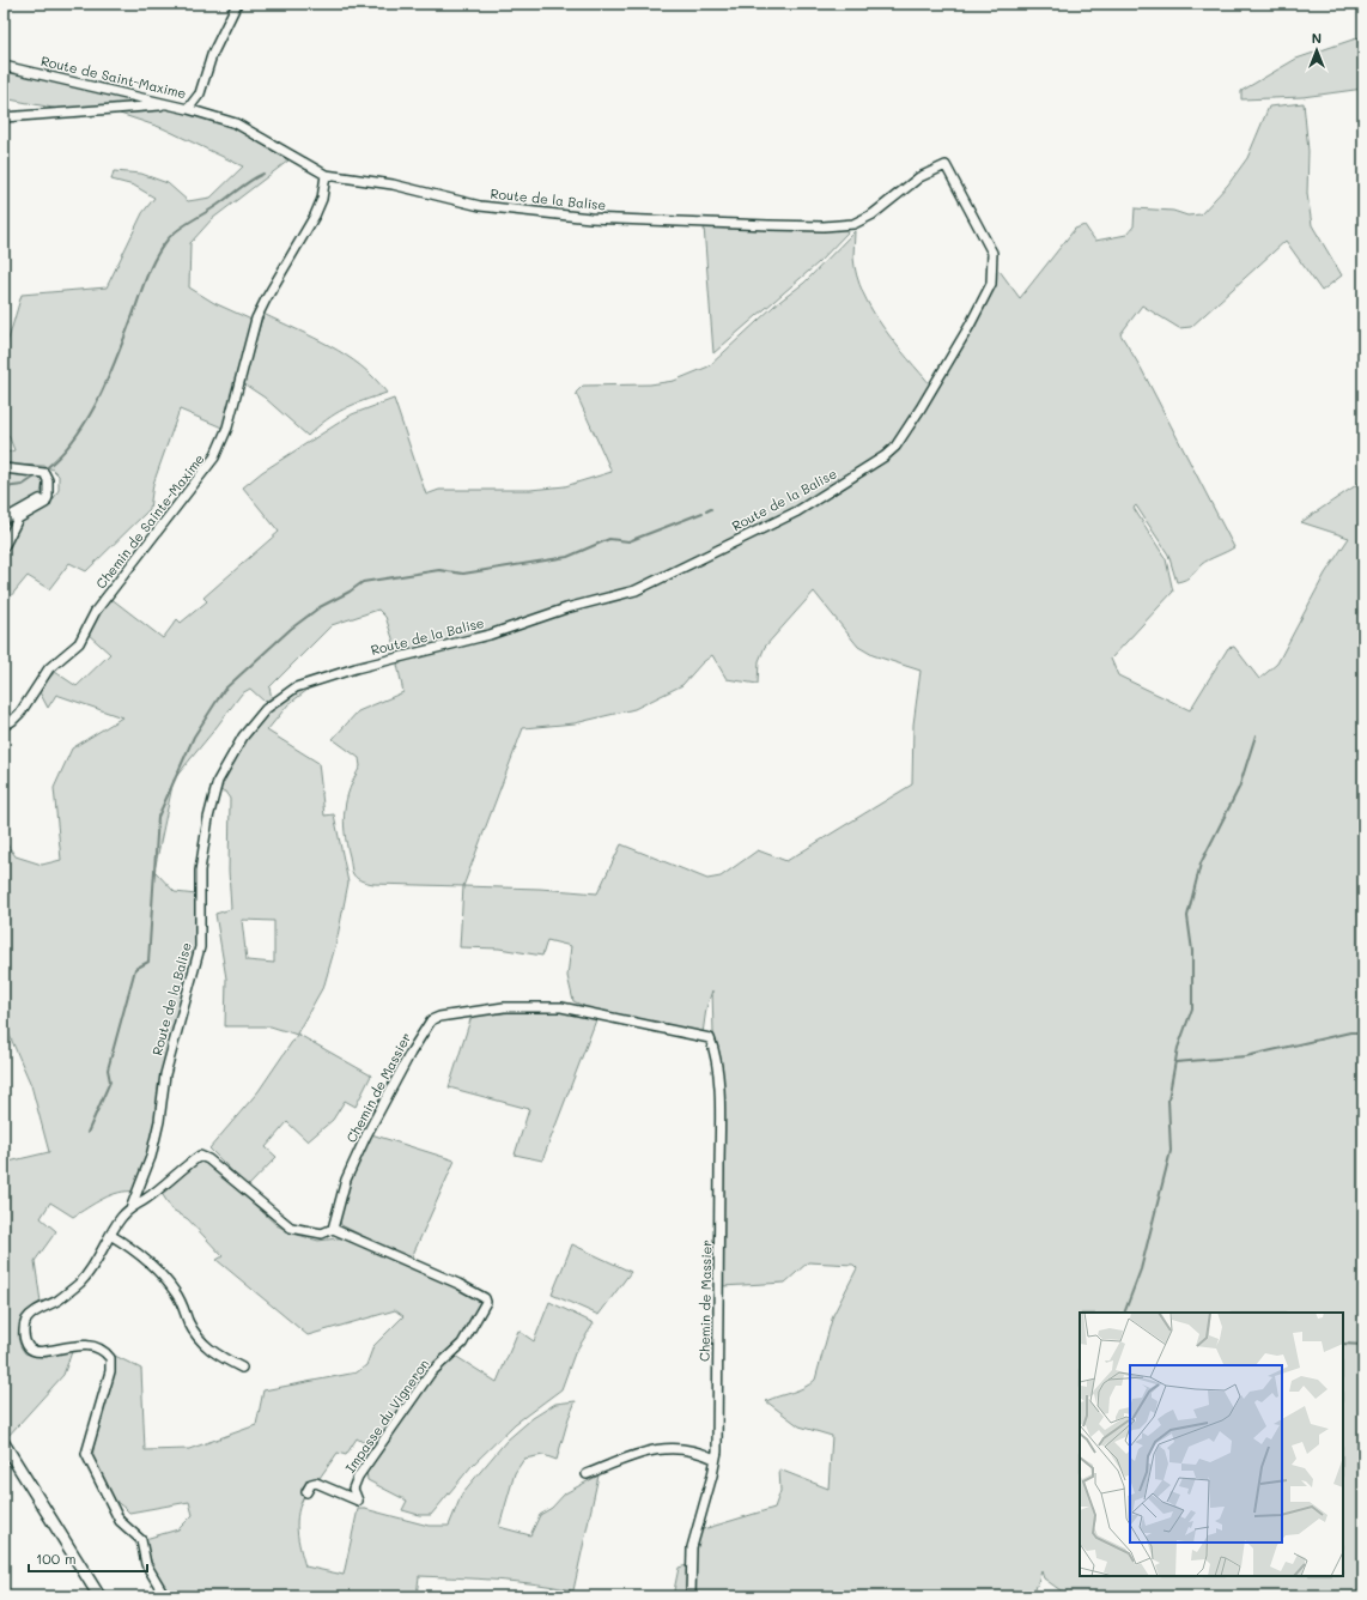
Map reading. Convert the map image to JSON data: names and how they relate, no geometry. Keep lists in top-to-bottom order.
{
  "streets": {
    "street": [
      "Route de Saint-Maxime",
      "Route de la Balise",
      "Chemin de Sainte-Maxime",
      "Chemin de Massier",
      "Impasse du Vigneron"
    ]
  },
  "crossings": [
    ["Route de la Balise", "Chemin de Sainte-Maxime"],
    ["Chemin de Massier", "Impasse du Vigneron"]
  ],
  "scale_bar": "100 m",
  "north": "top"
}
